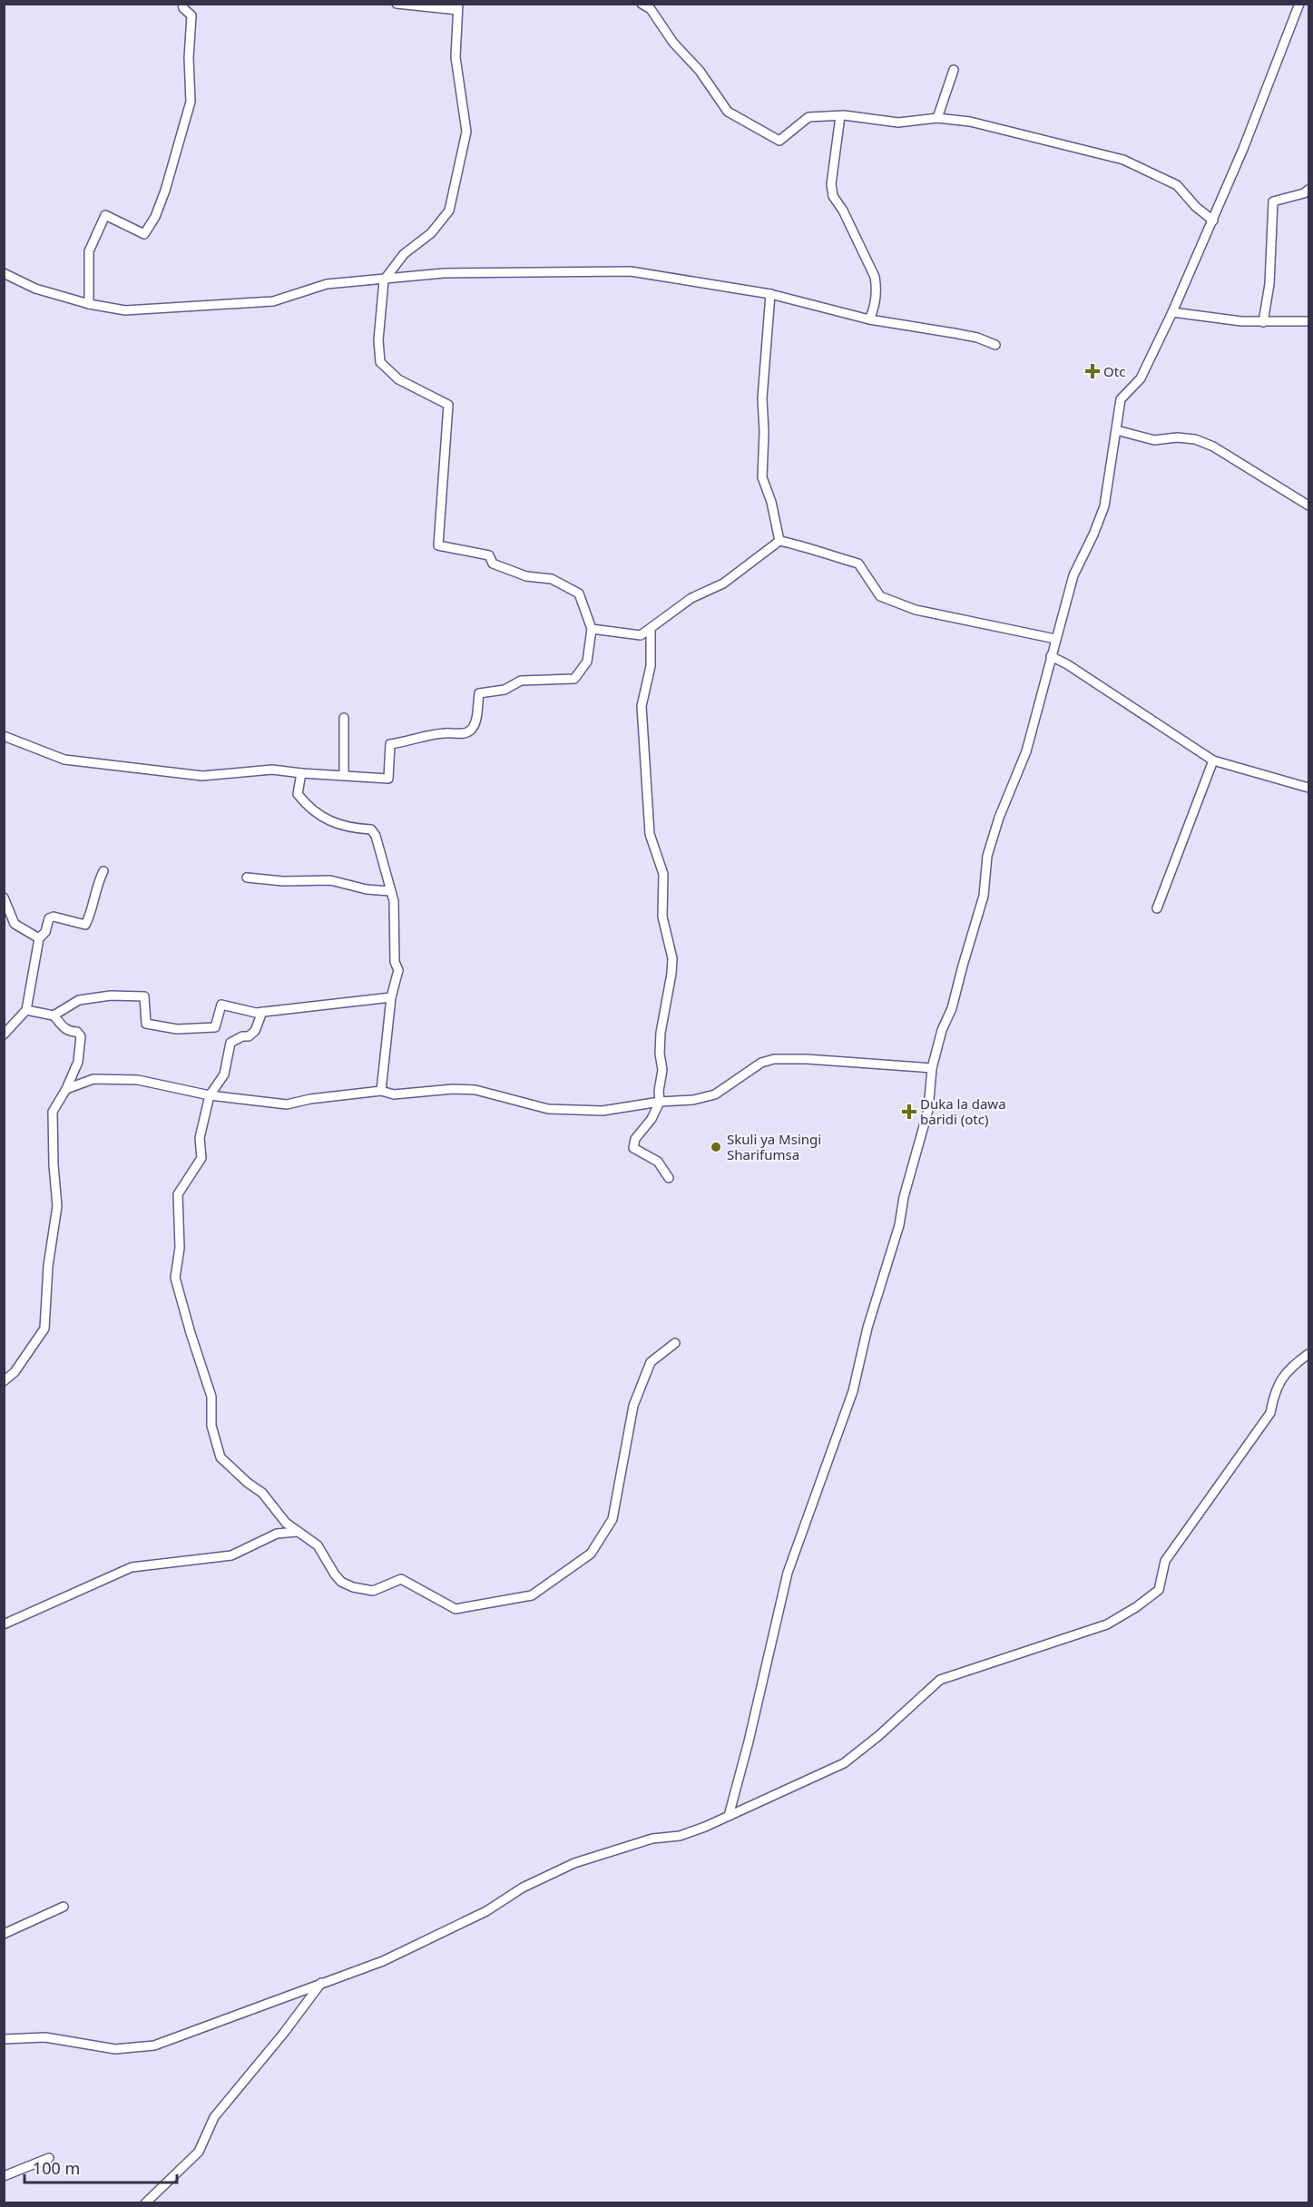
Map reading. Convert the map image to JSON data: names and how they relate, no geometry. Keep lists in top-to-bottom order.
{
  "places": {
    "health": ["Otc", "Duka la dawa baridi (otc)"],
    "other": ["Skuli ya Msingi Sharifumsa"]
  },
  "scale_bar": "100 m"
}
